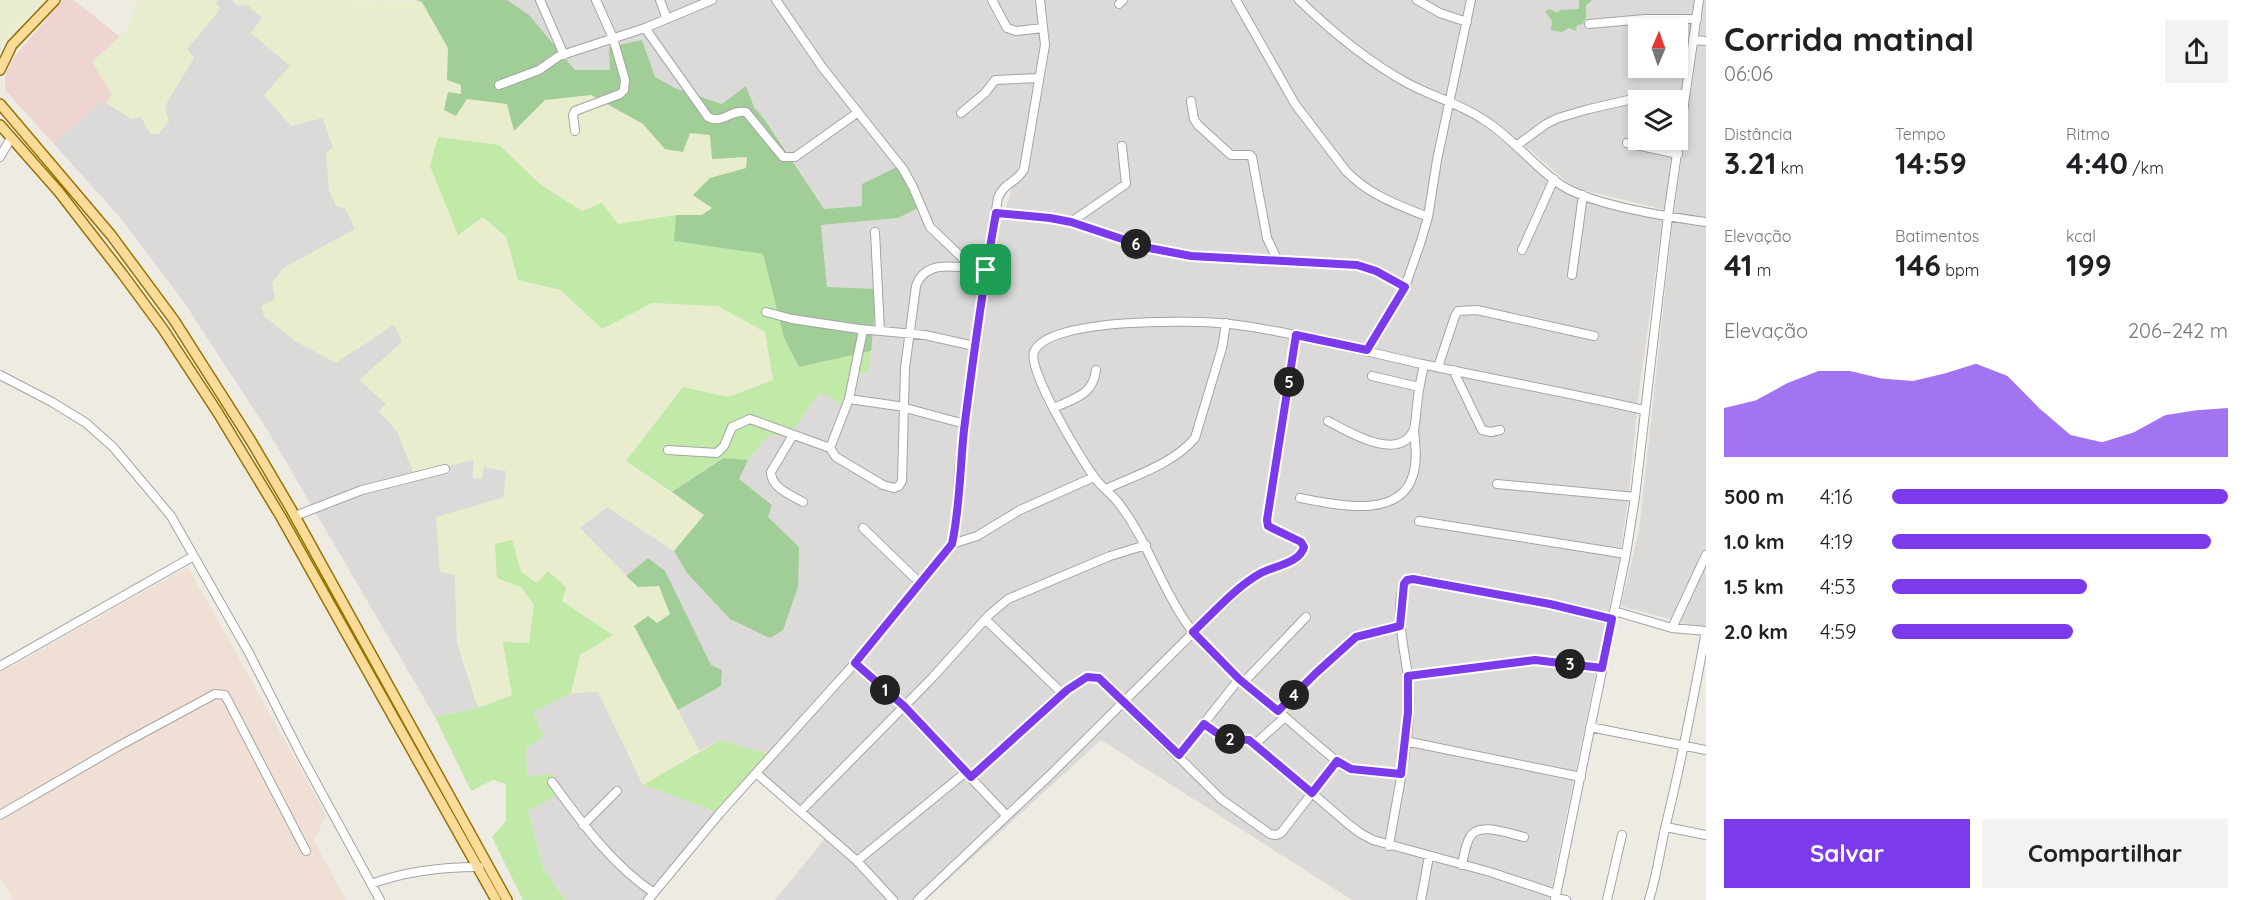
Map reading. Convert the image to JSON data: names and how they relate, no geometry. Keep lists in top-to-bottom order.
{
  "north": "top",
  "page": {
    "heading": ["Corrida matinal", "06:06"],
    "stats": [
      ["Distância", "3.21 km"],
      ["Tempo", "14:59"],
      ["Ritmo", "4:40 /km"],
      ["Elevação", "41 m"],
      ["Batimentos", "146 bpm"],
      ["kcal", "199"]
    ],
    "pins": [
      "6",
      "5",
      "3",
      "1",
      "4",
      "2"
    ],
    "chart": ["Elevação", "206–242 m"],
    "list": [
      {
        "name": "500 m",
        "note": "4:16"
      },
      {
        "name": "1.0 km",
        "note": "4:19"
      },
      {
        "name": "1.5 km",
        "note": "4:53"
      },
      {
        "name": "2.0 km",
        "note": "4:59"
      }
    ],
    "buttons": ["Salvar", "Compartilhar"]
  }
}
